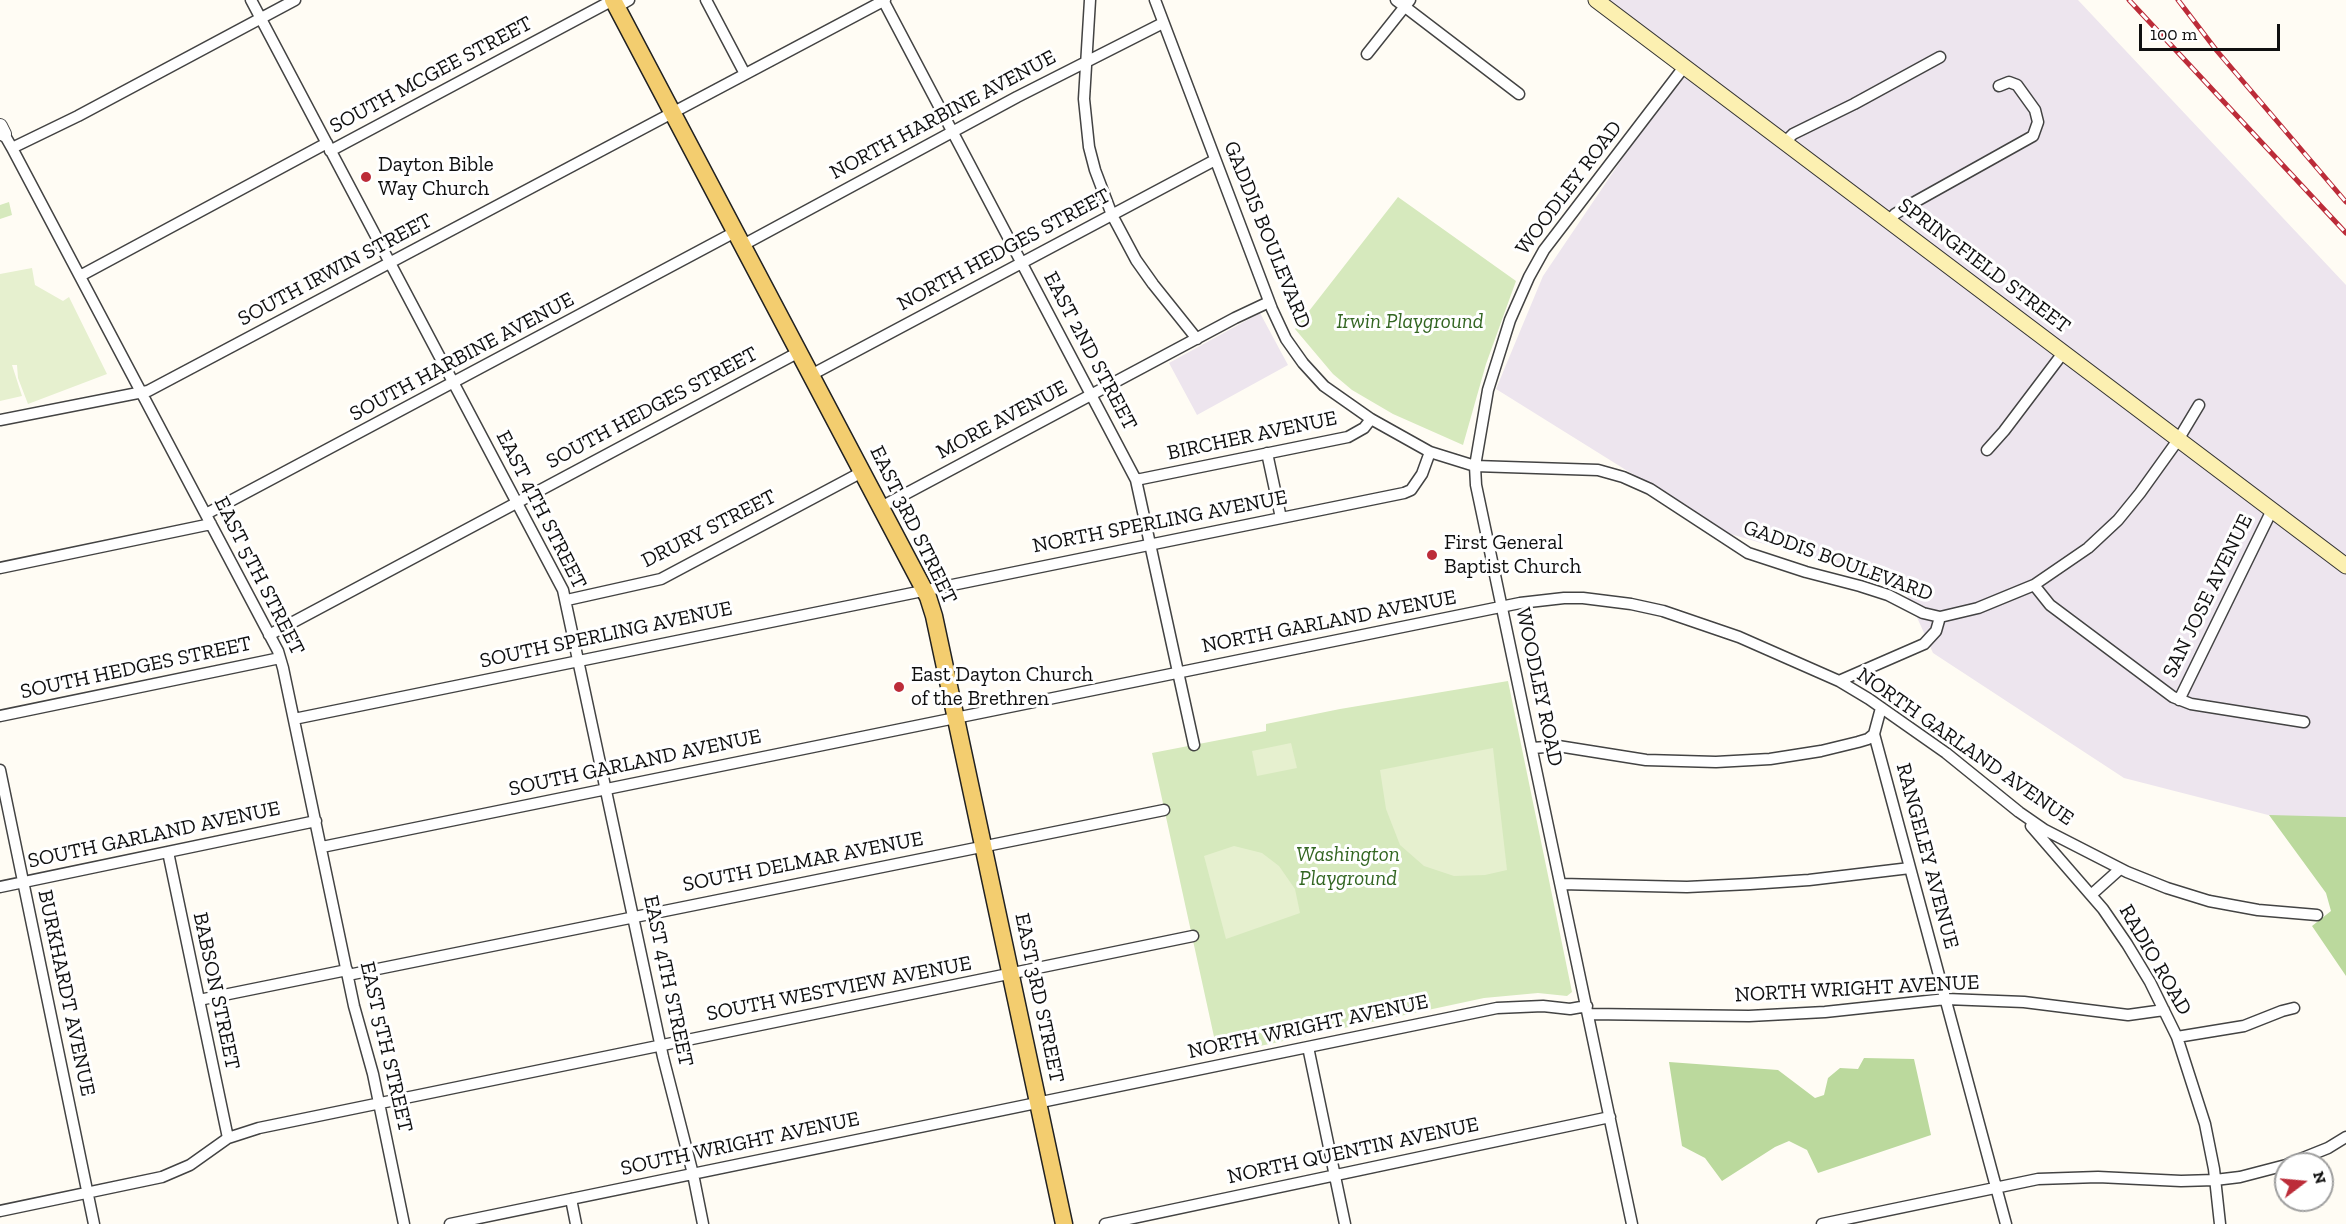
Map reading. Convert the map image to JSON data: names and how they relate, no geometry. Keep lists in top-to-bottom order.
{
  "streets": {
    "main road": ["SPRINGFIELD STREET", "EAST 3RD STREET"],
    "street": [
      "SOUTH MCGEE STREET",
      "NORTH HARBINE AVENUE",
      "WOODLEY ROAD",
      "GADDIS BOULEVARD",
      "NORTH HEDGES STREET",
      "SOUTH IRWIN STREET",
      "EAST 2ND STREET",
      "SOUTH HARBINE AVENUE",
      "SOUTH HEDGES STREET",
      "MORE AVENUE",
      "BIRCHER AVENUE",
      "EAST 4TH STREET",
      "NORTH SPERLING AVENUE",
      "DRURY STREET",
      "EAST 5TH STREET",
      "SAN JOSE AVENUE",
      "NORTH GARLAND AVENUE",
      "SOUTH SPERLING AVENUE",
      "SOUTH GARLAND AVENUE",
      "RANGELEY AVENUE",
      "SOUTH DELMAR AVENUE",
      "RADIO ROAD",
      "SOUTH WESTVIEW AVENUE",
      "NORTH WRIGHT AVENUE",
      "BABSON STREET",
      "BURKHARDT AVENUE",
      "SOUTH WRIGHT AVENUE",
      "NORTH QUENTIN AVENUE"
    ]
  },
  "crossings": [
    ["SOUTH MCGEE STREET", "EAST 4TH STREET"],
    ["SOUTH MCGEE STREET", "EAST 3RD STREET"],
    ["SOUTH MCGEE STREET", "EAST 5TH STREET"],
    ["NORTH HARBINE AVENUE", "GADDIS BOULEVARD"],
    ["NORTH HARBINE AVENUE", "EAST 2ND STREET"],
    ["NORTH HARBINE AVENUE", "SOUTH HARBINE AVENUE"],
    ["NORTH HARBINE AVENUE", "EAST 3RD STREET"],
    ["WOODLEY ROAD", "GADDIS BOULEVARD"],
    ["WOODLEY ROAD", "SPRINGFIELD STREET"],
    ["WOODLEY ROAD", "NORTH GARLAND AVENUE"],
    ["WOODLEY ROAD", "NORTH WRIGHT AVENUE"],
    ["WOODLEY ROAD", "NORTH QUENTIN AVENUE"],
    ["GADDIS BOULEVARD", "NORTH HEDGES STREET"],
    ["GADDIS BOULEVARD", "MORE AVENUE"],
    ["GADDIS BOULEVARD", "BIRCHER AVENUE"],
    ["GADDIS BOULEVARD", "NORTH SPERLING AVENUE"],
    ["NORTH HEDGES STREET", "EAST 2ND STREET"],
    ["NORTH HEDGES STREET", "EAST 3RD STREET"],
    ["SPRINGFIELD STREET", "SAN JOSE AVENUE"],
    ["SOUTH IRWIN STREET", "EAST 2ND STREET"],
    ["SOUTH IRWIN STREET", "EAST 4TH STREET"],
    ["SOUTH IRWIN STREET", "EAST 3RD STREET"],
    ["SOUTH IRWIN STREET", "EAST 5TH STREET"],
    ["EAST 2ND STREET", "MORE AVENUE"],
    ["EAST 2ND STREET", "BIRCHER AVENUE"],
    ["EAST 2ND STREET", "NORTH SPERLING AVENUE"],
    ["EAST 2ND STREET", "NORTH GARLAND AVENUE"],
    ["SOUTH HARBINE AVENUE", "EAST 4TH STREET"],
    ["SOUTH HARBINE AVENUE", "EAST 3RD STREET"],
    ["SOUTH HARBINE AVENUE", "EAST 5TH STREET"],
    ["SOUTH HEDGES STREET", "EAST 4TH STREET"],
    ["SOUTH HEDGES STREET", "EAST 3RD STREET"],
    ["SOUTH HEDGES STREET", "EAST 5TH STREET"],
    ["MORE AVENUE", "EAST 3RD STREET"],
    ["EAST 4TH STREET", "DRURY STREET"],
    ["EAST 4TH STREET", "SOUTH SPERLING AVENUE"],
    ["EAST 4TH STREET", "SOUTH GARLAND AVENUE"],
    ["EAST 4TH STREET", "SOUTH DELMAR AVENUE"],
    ["EAST 4TH STREET", "SOUTH WESTVIEW AVENUE"],
    ["EAST 4TH STREET", "SOUTH WRIGHT AVENUE"],
    ["NORTH SPERLING AVENUE", "EAST 3RD STREET"],
    ["NORTH SPERLING AVENUE", "SOUTH SPERLING AVENUE"],
    ["EAST 3RD STREET", "DRURY STREET"],
    ["EAST 3RD STREET", "NORTH GARLAND AVENUE"],
    ["EAST 3RD STREET", "SOUTH SPERLING AVENUE"],
    ["EAST 3RD STREET", "SOUTH GARLAND AVENUE"],
    ["EAST 3RD STREET", "SOUTH DELMAR AVENUE"],
    ["EAST 3RD STREET", "SOUTH WESTVIEW AVENUE"],
    ["EAST 3RD STREET", "NORTH WRIGHT AVENUE"],
    ["EAST 3RD STREET", "SOUTH WRIGHT AVENUE"],
    ["EAST 5TH STREET", "SOUTH SPERLING AVENUE"],
    ["EAST 5TH STREET", "SOUTH GARLAND AVENUE"],
    ["EAST 5TH STREET", "SOUTH DELMAR AVENUE"],
    ["EAST 5TH STREET", "SOUTH WESTVIEW AVENUE"],
    ["NORTH GARLAND AVENUE", "SOUTH GARLAND AVENUE"],
    ["NORTH GARLAND AVENUE", "RADIO ROAD"],
    ["SOUTH GARLAND AVENUE", "BABSON STREET"],
    ["SOUTH GARLAND AVENUE", "BURKHARDT AVENUE"],
    ["RANGELEY AVENUE", "NORTH WRIGHT AVENUE"],
    ["SOUTH DELMAR AVENUE", "BABSON STREET"],
    ["RADIO ROAD", "NORTH WRIGHT AVENUE"],
    ["SOUTH WESTVIEW AVENUE", "BABSON STREET"],
    ["SOUTH WESTVIEW AVENUE", "BURKHARDT AVENUE"],
    ["NORTH WRIGHT AVENUE", "SOUTH WRIGHT AVENUE"]
  ],
  "parks": ["Irwin Playground", "Washington Playground"],
  "places": ["Dayton Bible Way Church", "First General Baptist Church", "East Dayton Church of the Brethren"],
  "scale_bar": "100 m",
  "north": "right"
}
